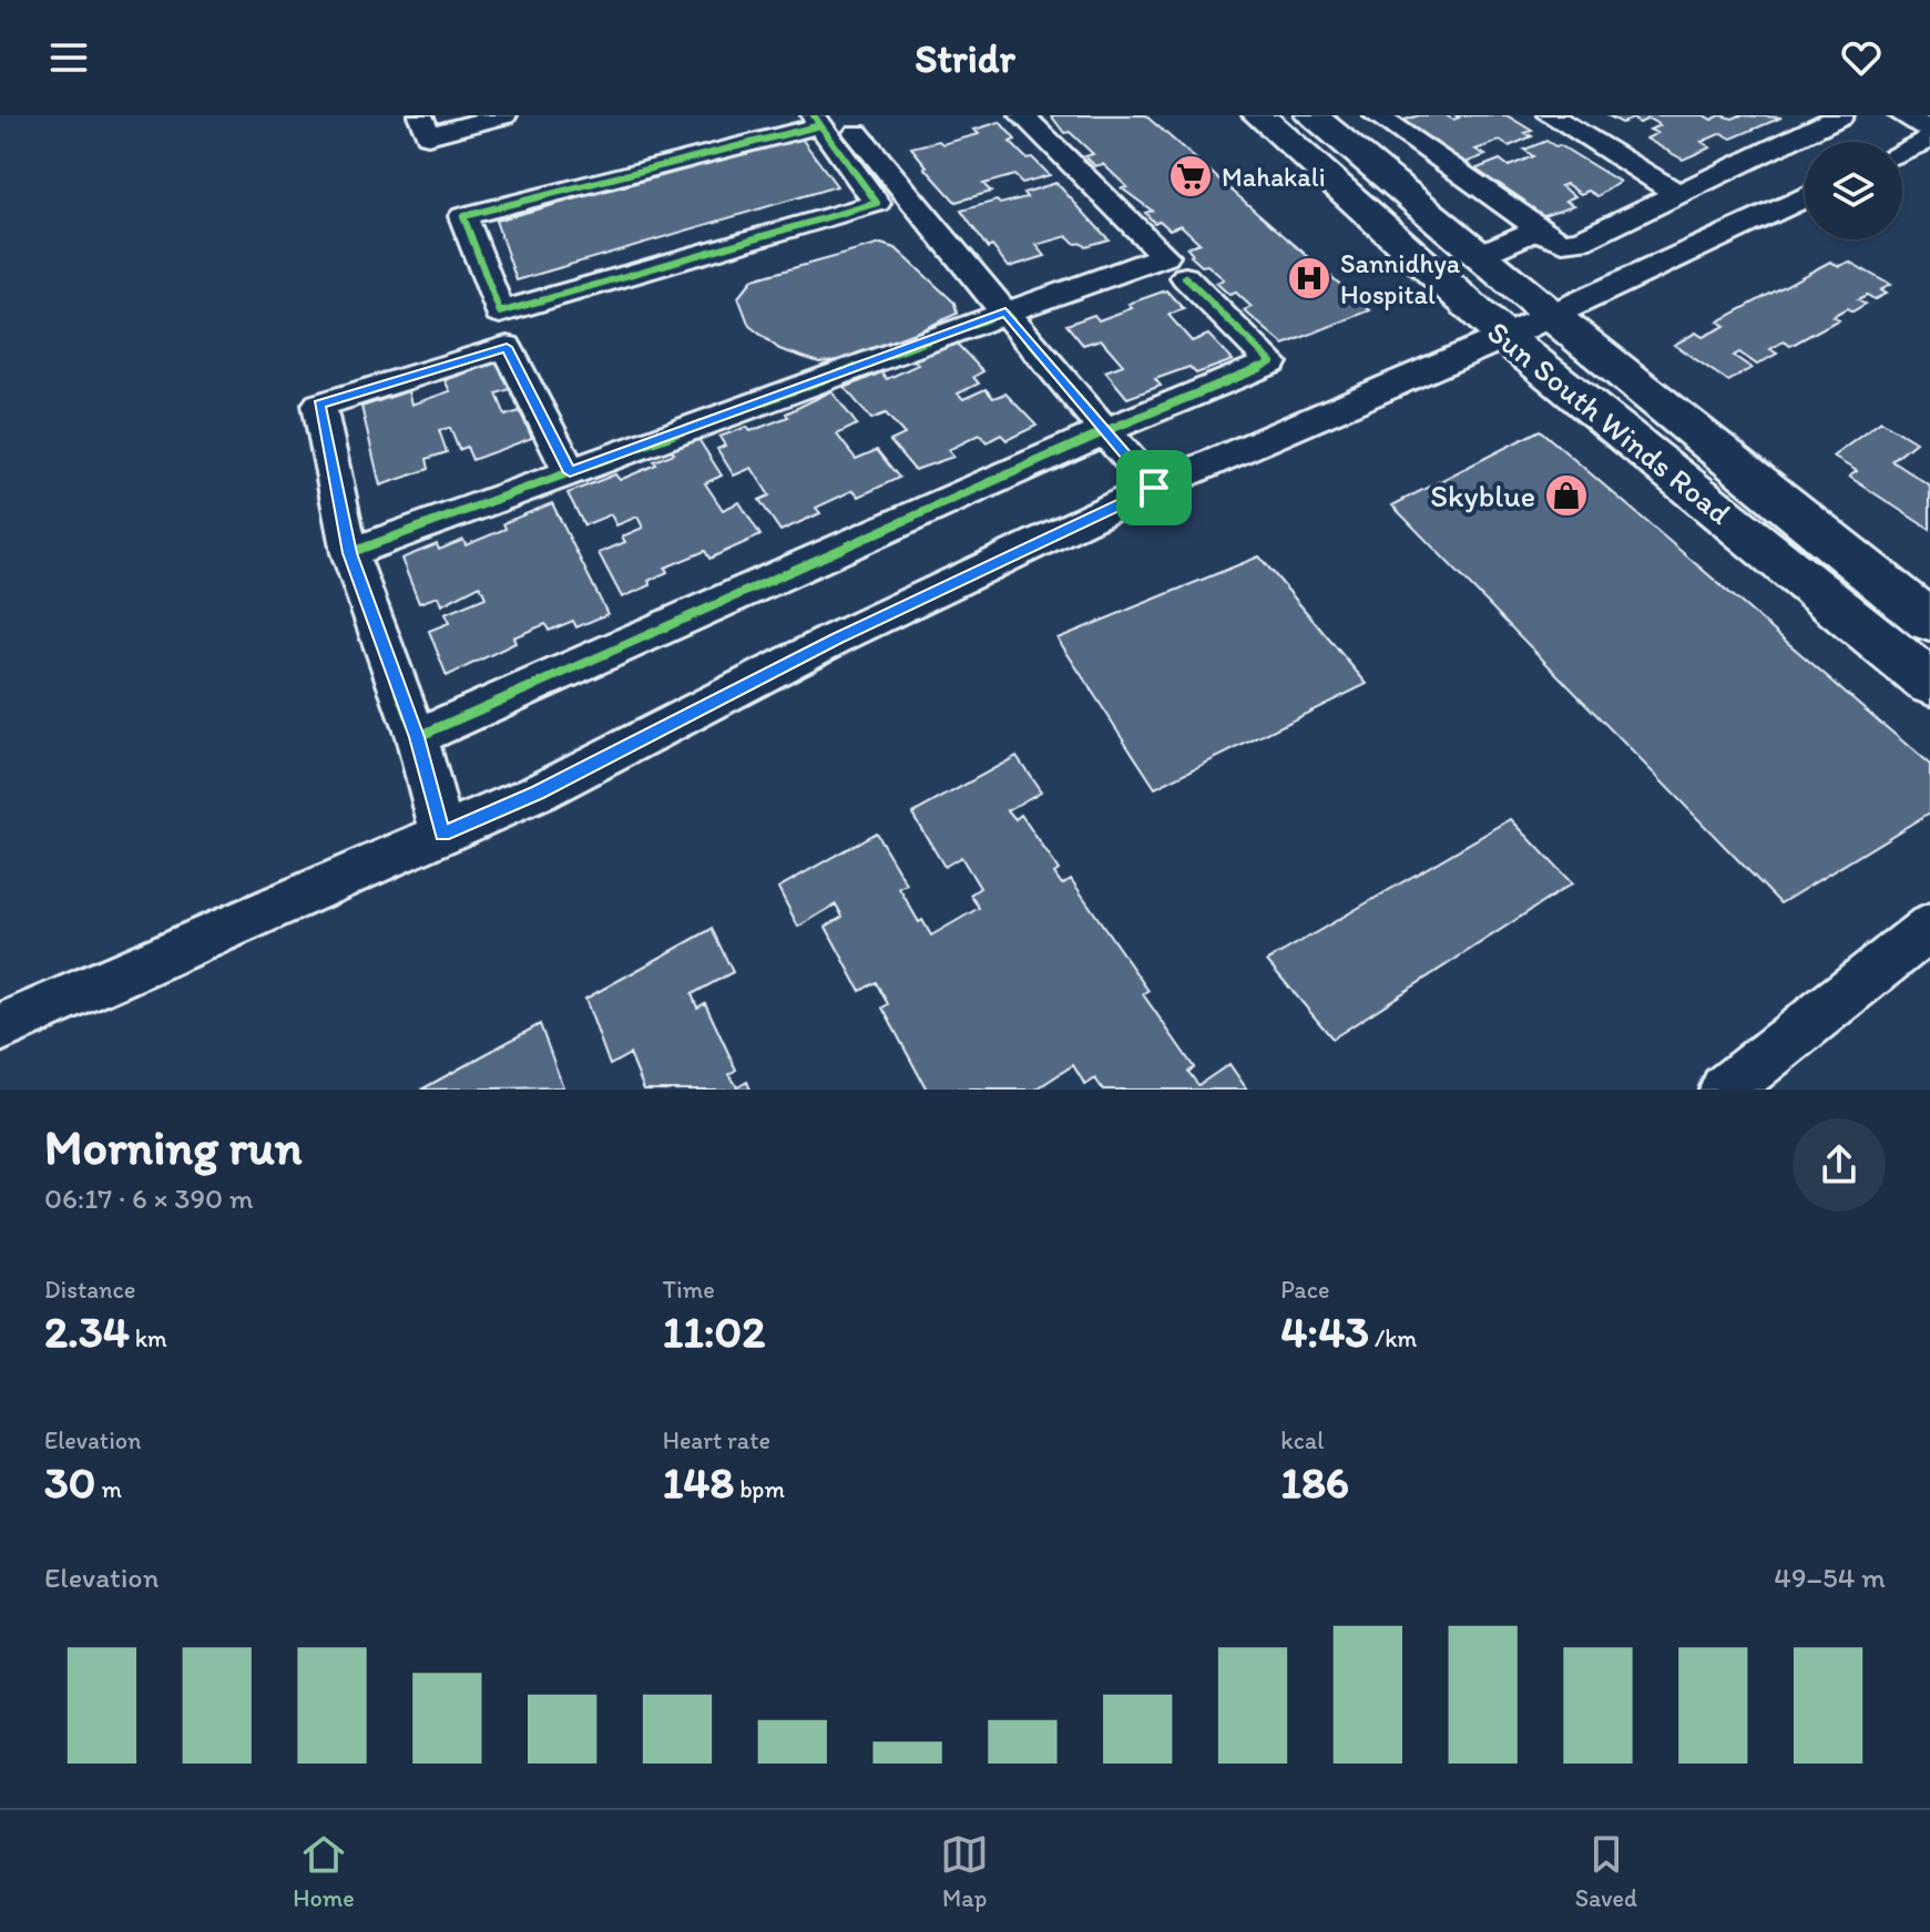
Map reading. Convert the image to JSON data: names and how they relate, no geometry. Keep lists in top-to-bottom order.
{
  "streets": {
    "street": ["Sun South Winds Road"]
  },
  "places": {
    "supermarket": ["Mahakali"],
    "hospital": ["Sannidhya Hospital"],
    "shop": ["Skyblue"]
  },
  "page": {
    "header": "Stridr",
    "heading": ["Morning run", "06:17 · 6 × 390 m"],
    "stats": [
      ["Distance", "2.34 km"],
      ["Time", "11:02"],
      ["Pace", "4:43 /km"],
      ["Elevation", "30 m"],
      ["Heart rate", "148 bpm"],
      ["kcal", "186"]
    ],
    "chart": ["Elevation", "49–54 m"],
    "tabs": ["Home", "Map", "Saved"]
  }
}
